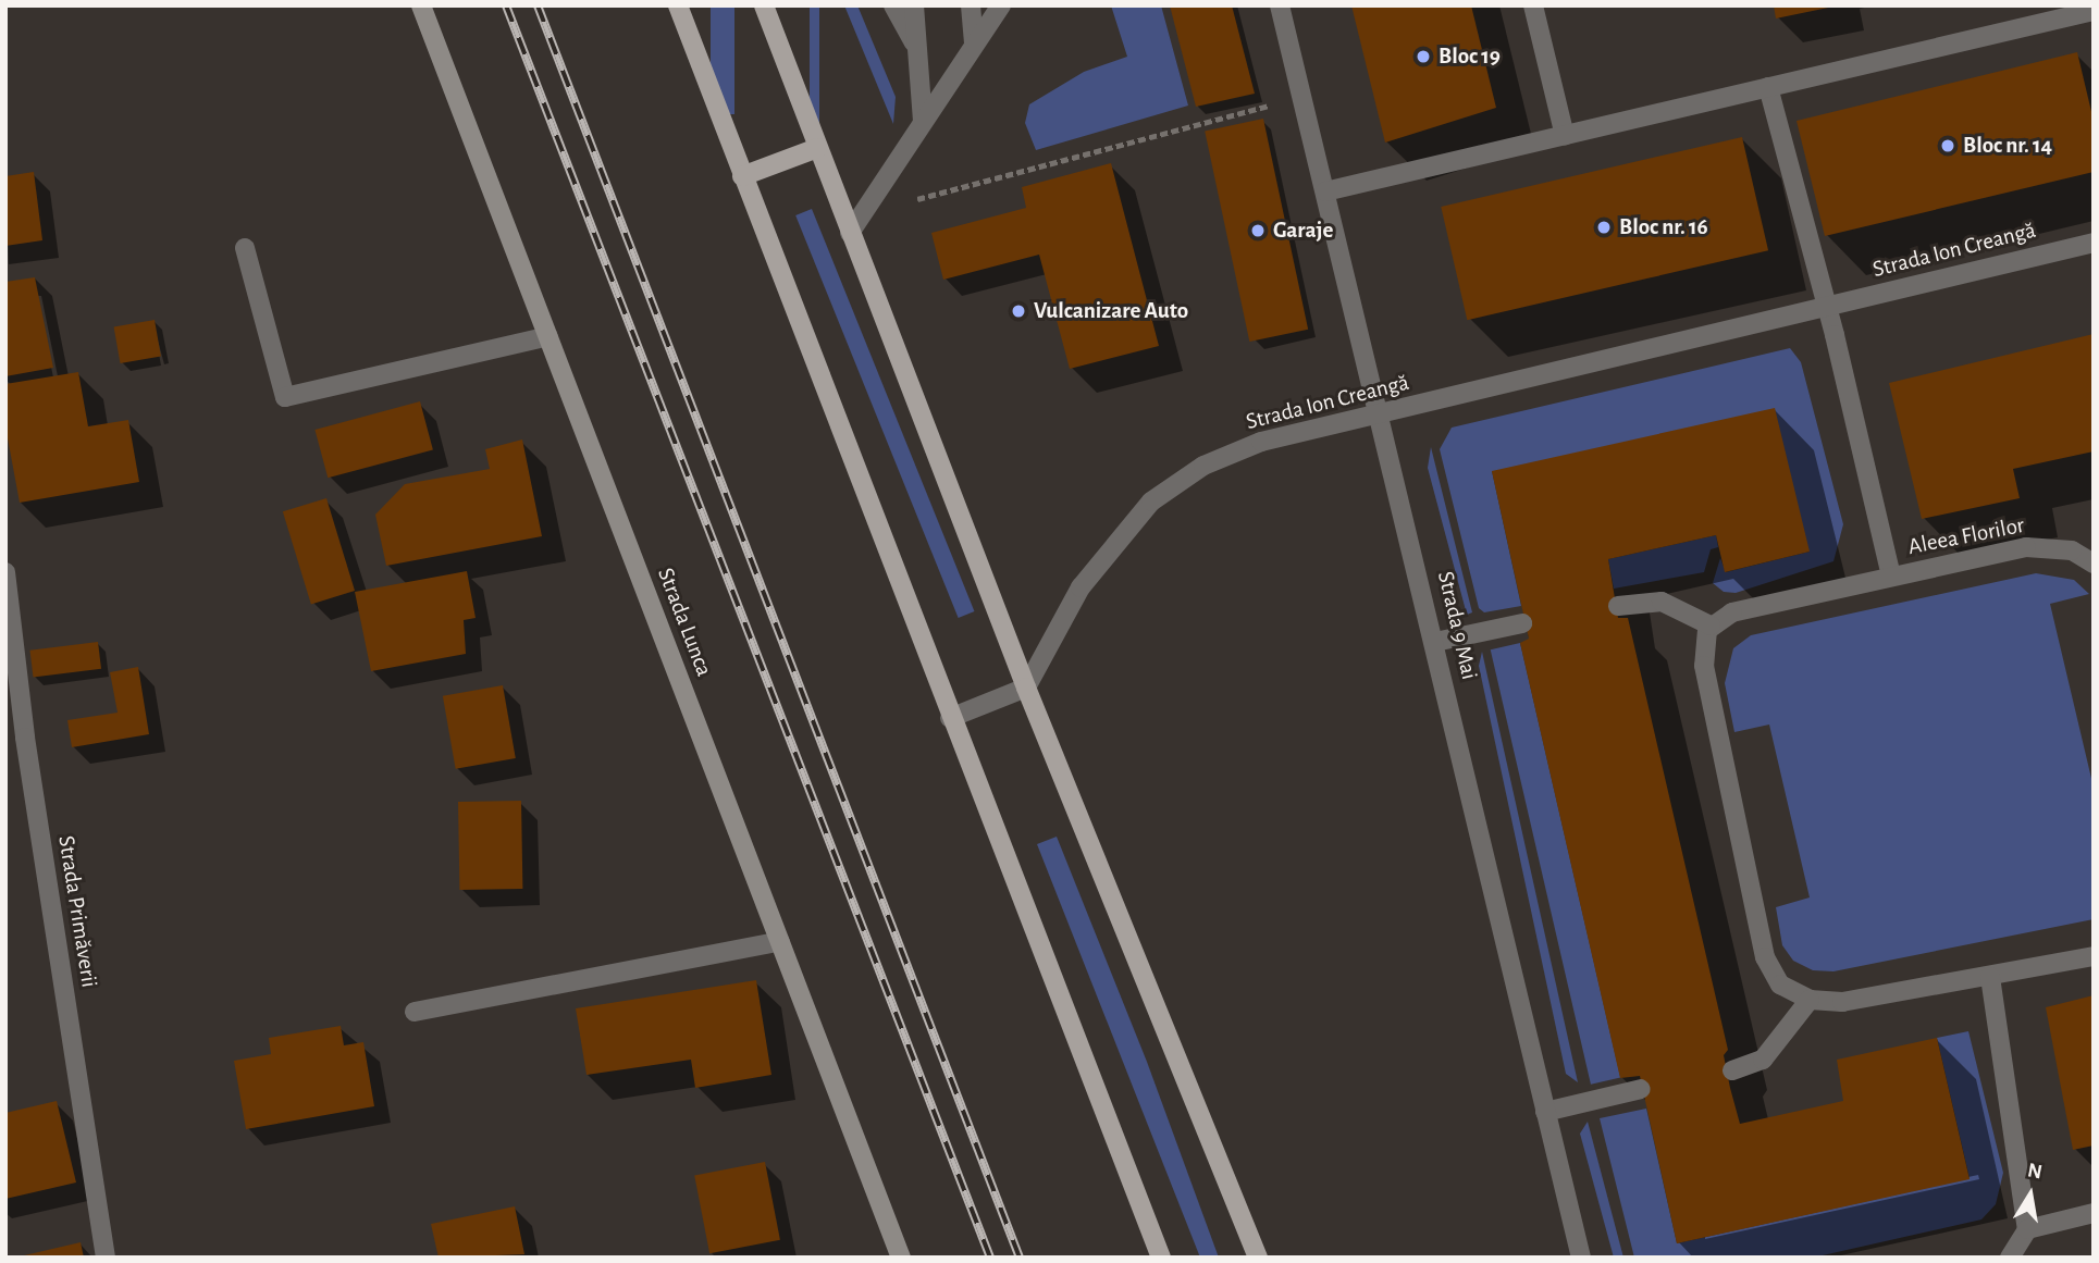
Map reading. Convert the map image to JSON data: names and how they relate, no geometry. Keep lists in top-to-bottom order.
{
  "streets": {
    "main road": ["Strada Lunca"],
    "street": [
      "Strada Ion Creangă",
      "Aleea Florilor",
      "Strada 9 Mai",
      "Strada Primăverii"
    ]
  },
  "crossings": [
    ["Strada Ion Creangă", "Strada 9 Mai"]
  ],
  "places": [
    "Bloc 19",
    "Bloc nr. 14",
    "Bloc nr. 16",
    "Garaje",
    "Vulcanizare Auto"
  ],
  "north": "top"
}
